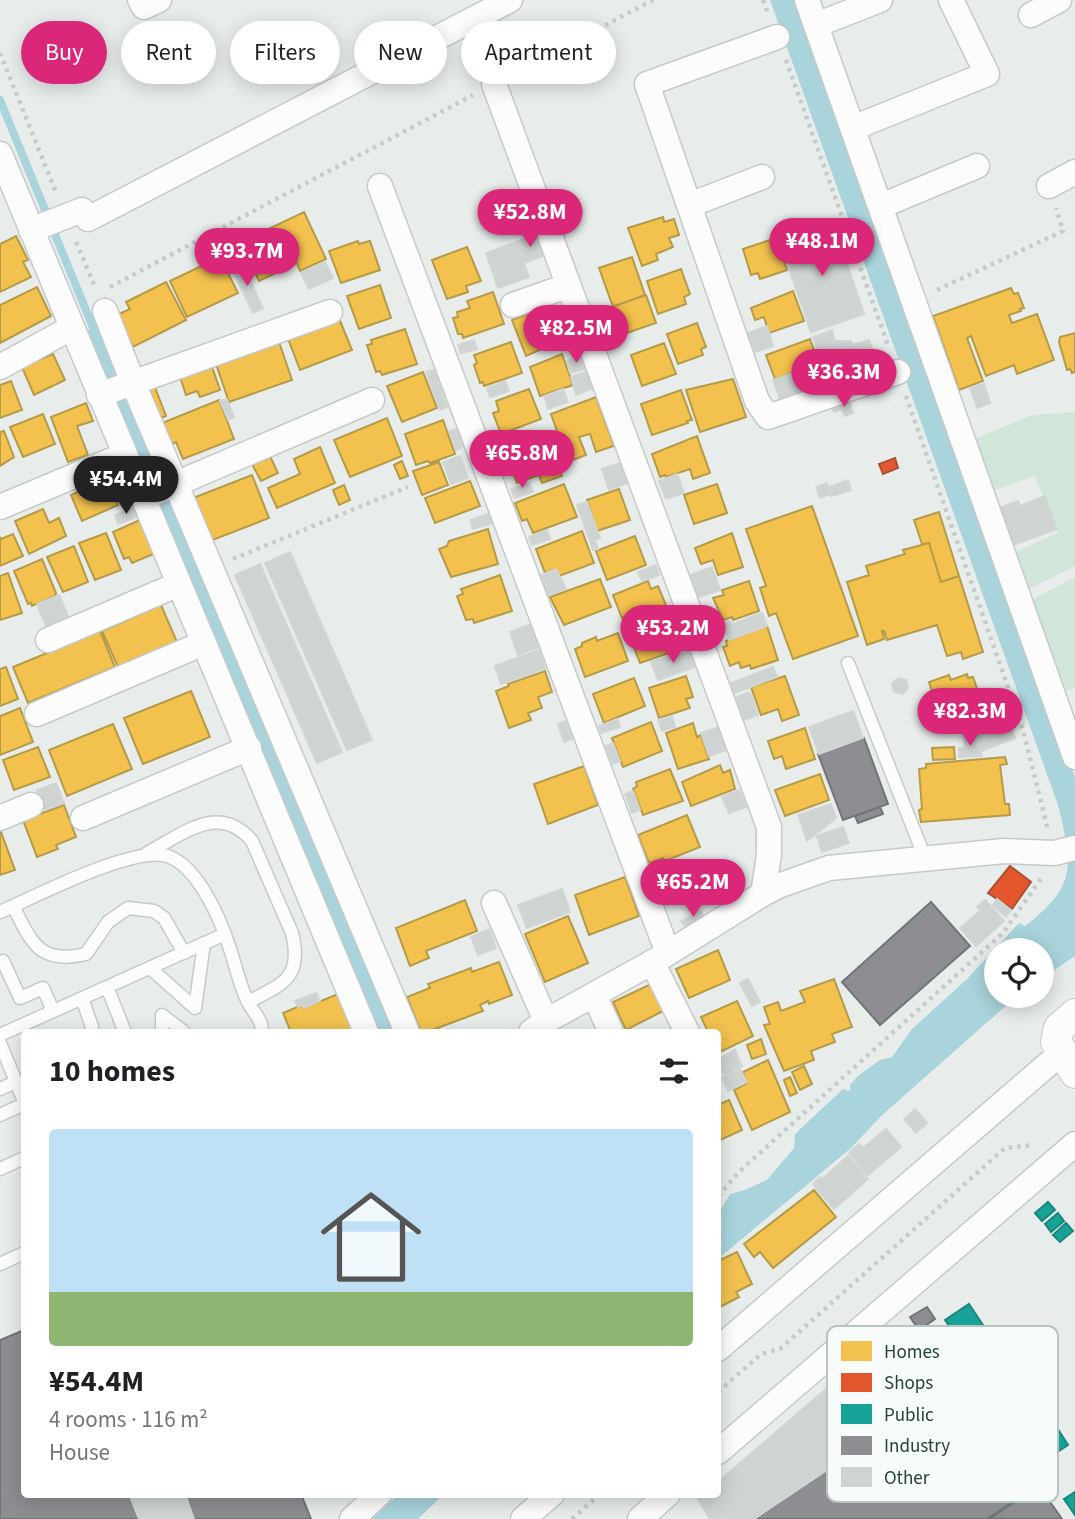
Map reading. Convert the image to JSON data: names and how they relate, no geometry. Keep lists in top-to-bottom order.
{
  "legend": [
    "Homes",
    "Shops",
    "Public",
    "Industry",
    "Other"
  ],
  "page": {
    "chip": [
      "Buy",
      "Rent",
      "Filters",
      "New",
      "Apartment"
    ],
    "price": [
      "¥52.8M",
      "¥48.1M",
      "¥93.7M",
      "¥82.5M",
      "¥36.3M",
      "¥65.8M",
      "¥54.4M",
      "¥53.2M",
      "¥82.3M",
      "¥65.2M"
    ],
    "heading": "10 homes",
    "list": [
      {
        "name": "¥54.4M",
        "note": "4 rooms · 116 m² · House"
      }
    ]
  }
}
